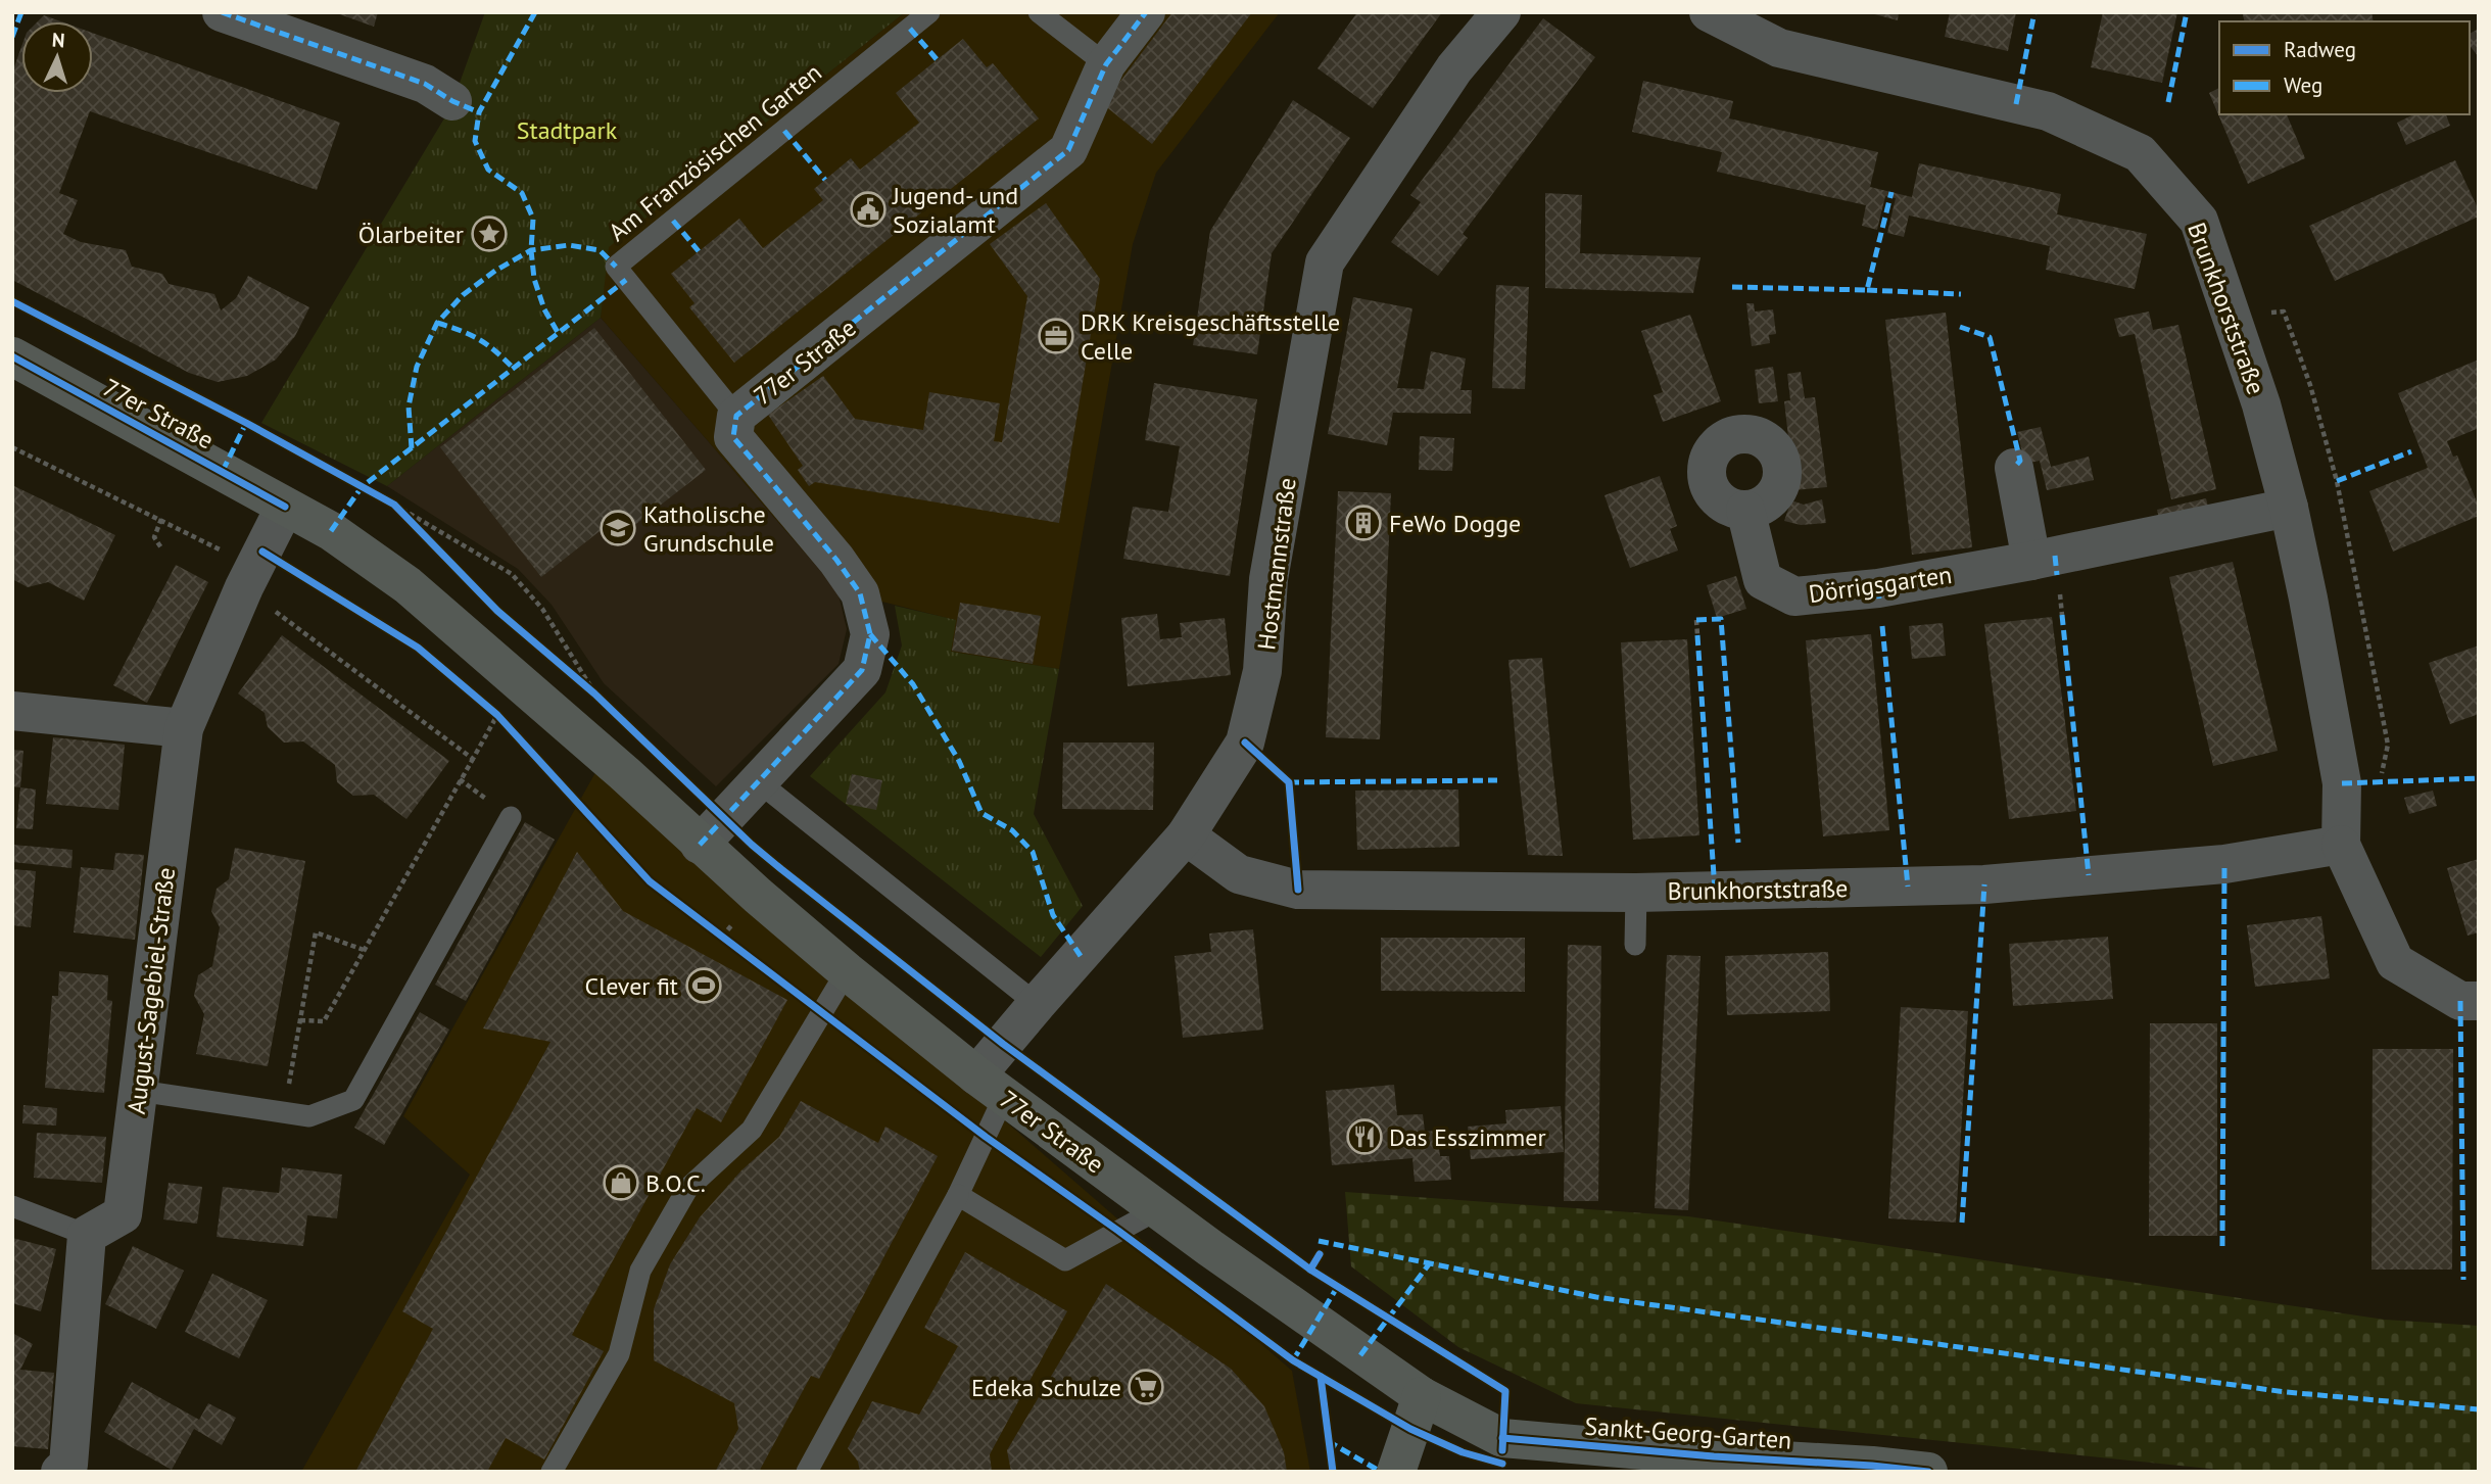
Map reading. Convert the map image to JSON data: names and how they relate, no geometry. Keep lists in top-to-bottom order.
{
  "streets": {
    "street": [
      "Brunkhorststraße",
      "77er Straße",
      "Hostmannstraße",
      "Dörrigsgarten",
      "August-Sagebiel-Straße",
      "Sankt-Georg-Garten"
    ],
    "lane": ["Am Französischen Garten"]
  },
  "crossings": [
    ["Am Französischen Garten", "77er Straße"],
    ["Brunkhorststraße", "Hostmannstraße"],
    ["Brunkhorststraße", "Dörrigsgarten"],
    ["77er Straße", "Hostmannstraße"],
    ["77er Straße", "August-Sagebiel-Straße"],
    ["77er Straße", "Sankt-Georg-Garten"]
  ],
  "parks": ["Stadtpark"],
  "places": {
    "public building": ["Jugend- und Sozialamt"],
    "place": ["Ölarbeiter"],
    "office": ["DRK Kreisgeschäftsstelle Celle"],
    "building": ["FeWo Dogge"],
    "school or university": ["Katholische Grundschule"],
    "sports": ["Clever fit"],
    "restaurant": ["Das Esszimmer"],
    "shop": ["B.O.C."],
    "supermarket": ["Edeka Schulze"]
  },
  "legend": ["Radweg", "Weg"],
  "north": "top"
}
